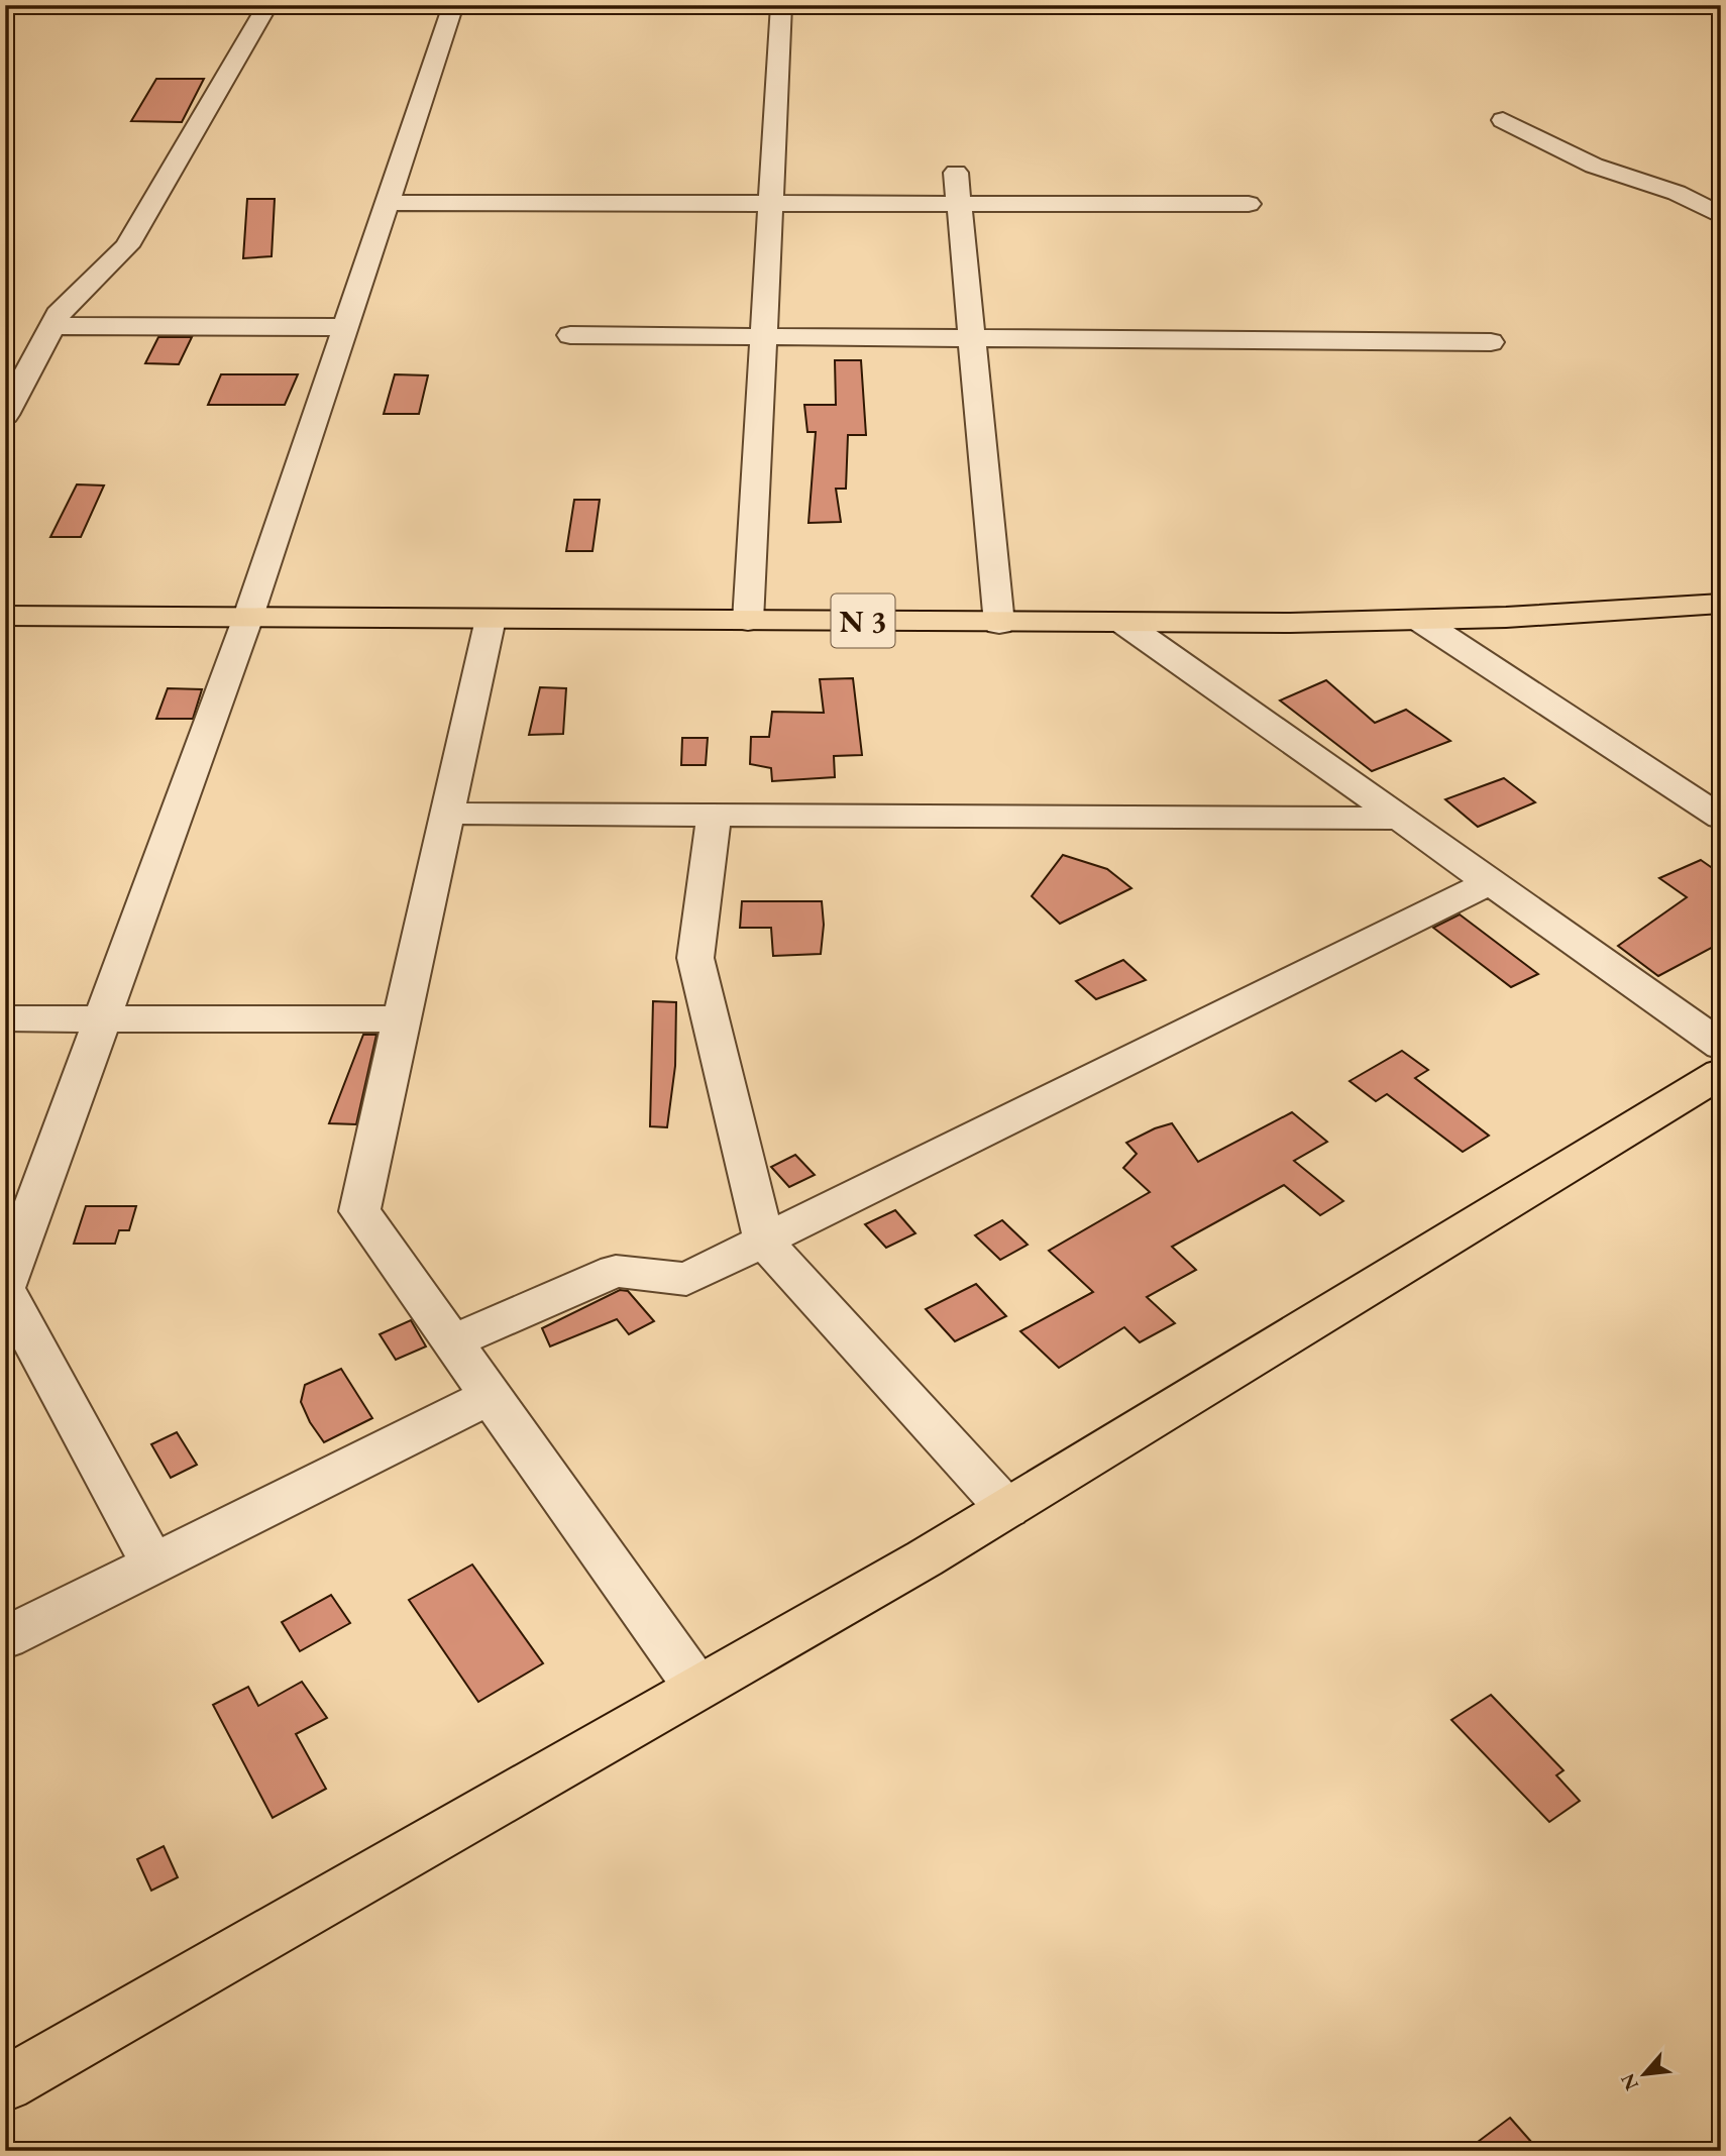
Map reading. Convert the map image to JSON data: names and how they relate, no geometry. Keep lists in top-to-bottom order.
{
  "streets": {
    "main road": ["N 3"]
  },
  "north": "bottom left"
}
